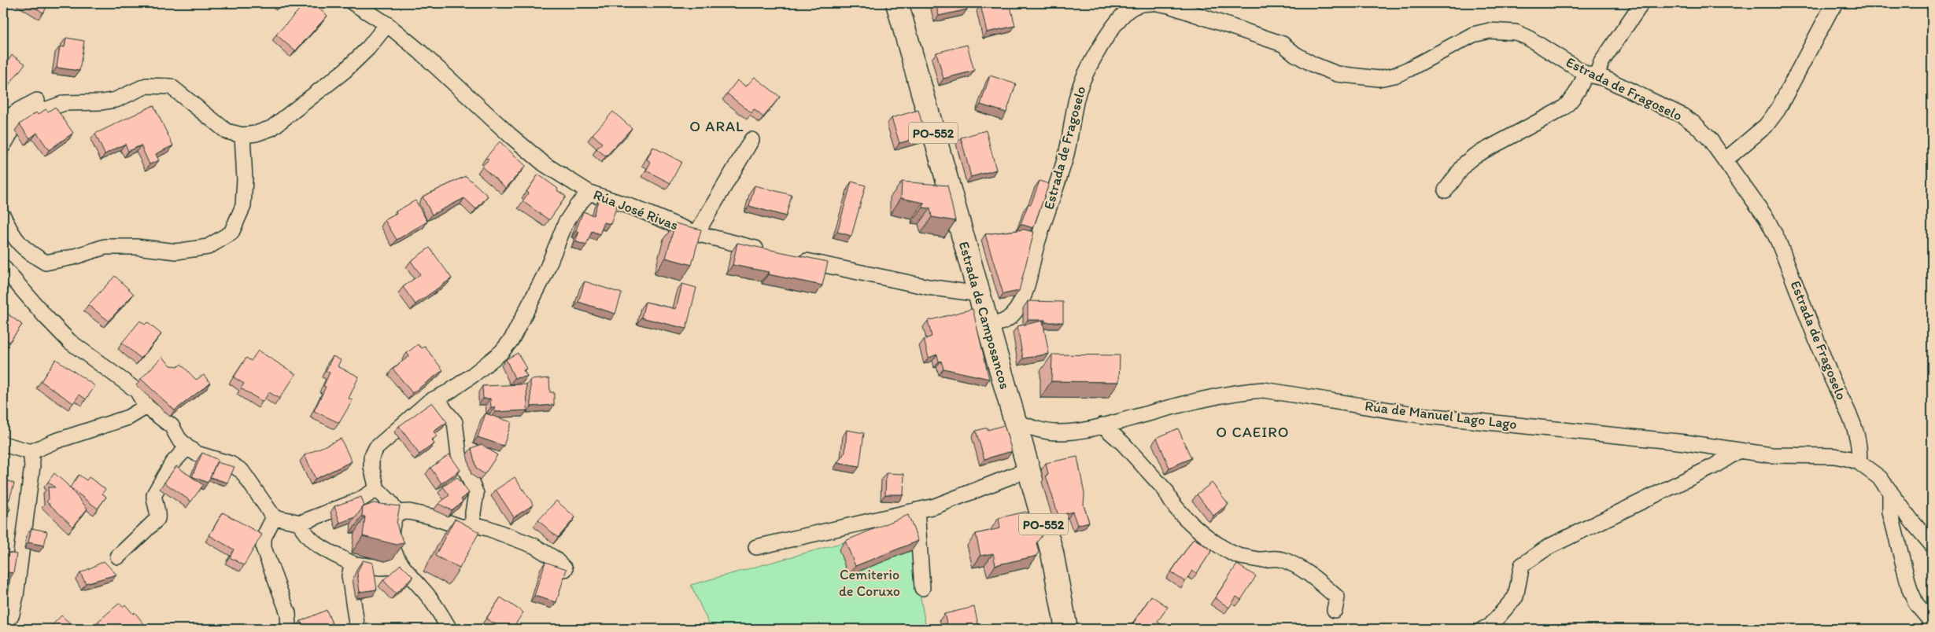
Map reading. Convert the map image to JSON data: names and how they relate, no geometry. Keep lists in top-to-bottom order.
{
  "streets": {
    "main road": ["PO-552", "Estrada de Camposancos"],
    "street": ["Estrada de Fragoselo", "Rúa José Rivas", "Rúa de Manuel Lago Lago"]
  },
  "crossings": [
    ["Estrada de Fragoselo", "Estrada de Camposancos"],
    ["Estrada de Fragoselo", "Rúa de Manuel Lago Lago"],
    ["Estrada de Camposancos", "Rúa de Manuel Lago Lago"]
  ],
  "districts": ["O ARAL", "O CAEIRO"],
  "parks": ["Cemiterio de Coruxo"]
}
